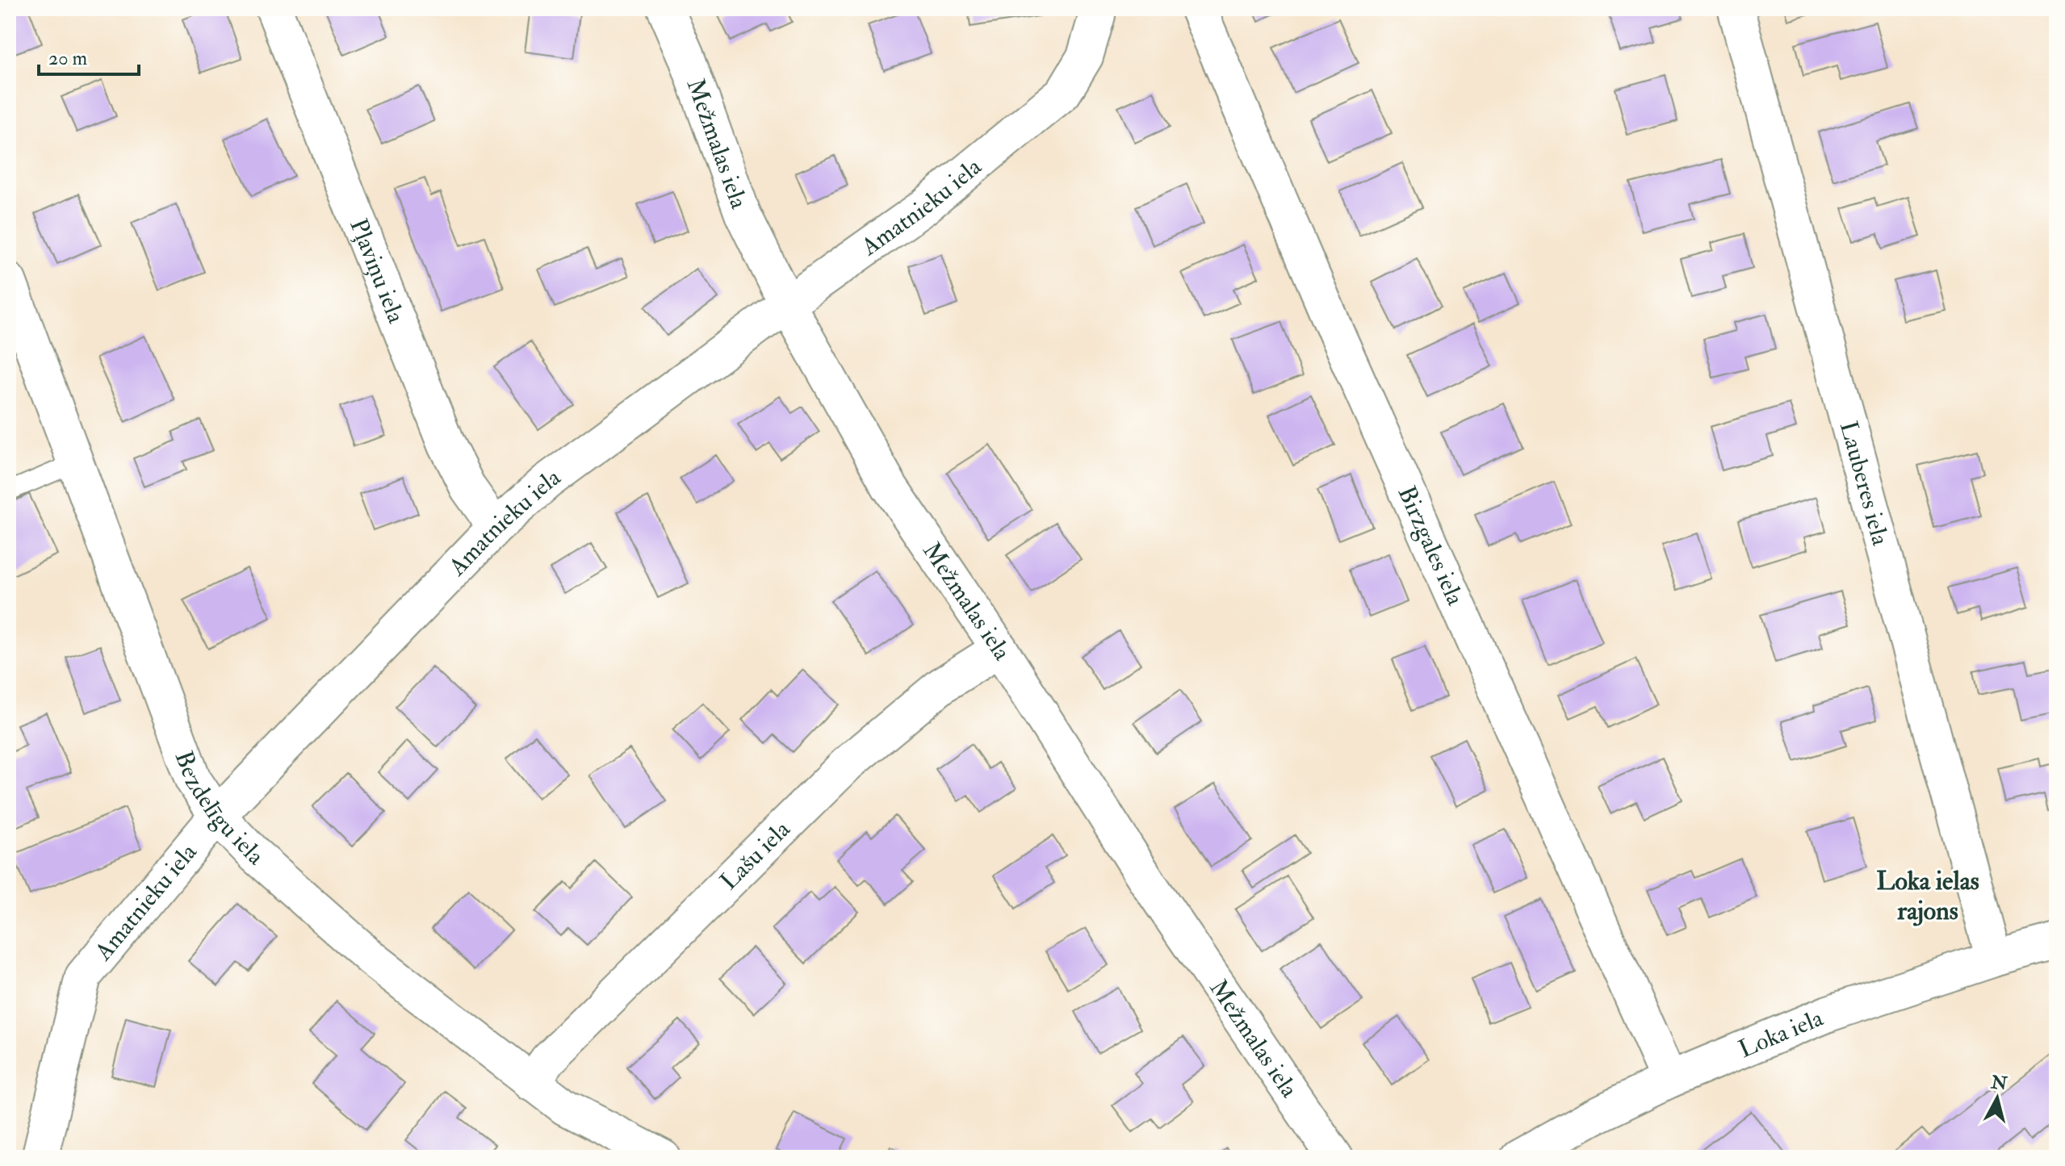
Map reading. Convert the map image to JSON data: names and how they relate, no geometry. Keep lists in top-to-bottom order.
{
  "streets": {
    "street": [
      "Mežmalas iela",
      "Amatnieku iela",
      "Pļaviņu iela",
      "Lauberes iela",
      "Birzgales iela",
      "Bezdelīgu iela",
      "Lašu iela",
      "Loka iela"
    ]
  },
  "crossings": [
    ["Mežmalas iela", "Amatnieku iela"],
    ["Mežmalas iela", "Lašu iela"],
    ["Amatnieku iela", "Pļaviņu iela"],
    ["Amatnieku iela", "Bezdelīgu iela"],
    ["Lauberes iela", "Loka iela"],
    ["Birzgales iela", "Loka iela"],
    ["Bezdelīgu iela", "Lašu iela"]
  ],
  "districts": ["Loka ielas rajons"],
  "scale_bar": "20 m",
  "north": "top"
}
